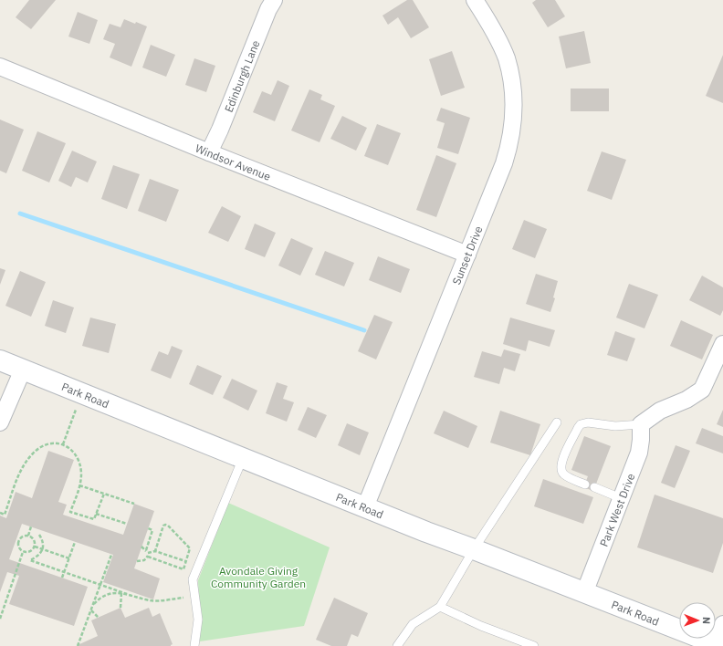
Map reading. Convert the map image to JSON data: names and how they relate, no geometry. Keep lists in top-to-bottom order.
{
  "streets": {
    "main road": ["Park Road"],
    "street": [
      "Edinburgh Lane",
      "Windsor Avenue",
      "Sunset Drive",
      "Park West Drive"
    ]
  },
  "crossings": [
    ["Edinburgh Lane", "Windsor Avenue"],
    ["Windsor Avenue", "Sunset Drive"],
    ["Sunset Drive", "Park Road"],
    ["Park Road", "Park West Drive"]
  ],
  "parks": ["Avondale Giving Community Garden"],
  "north": "right"
}
